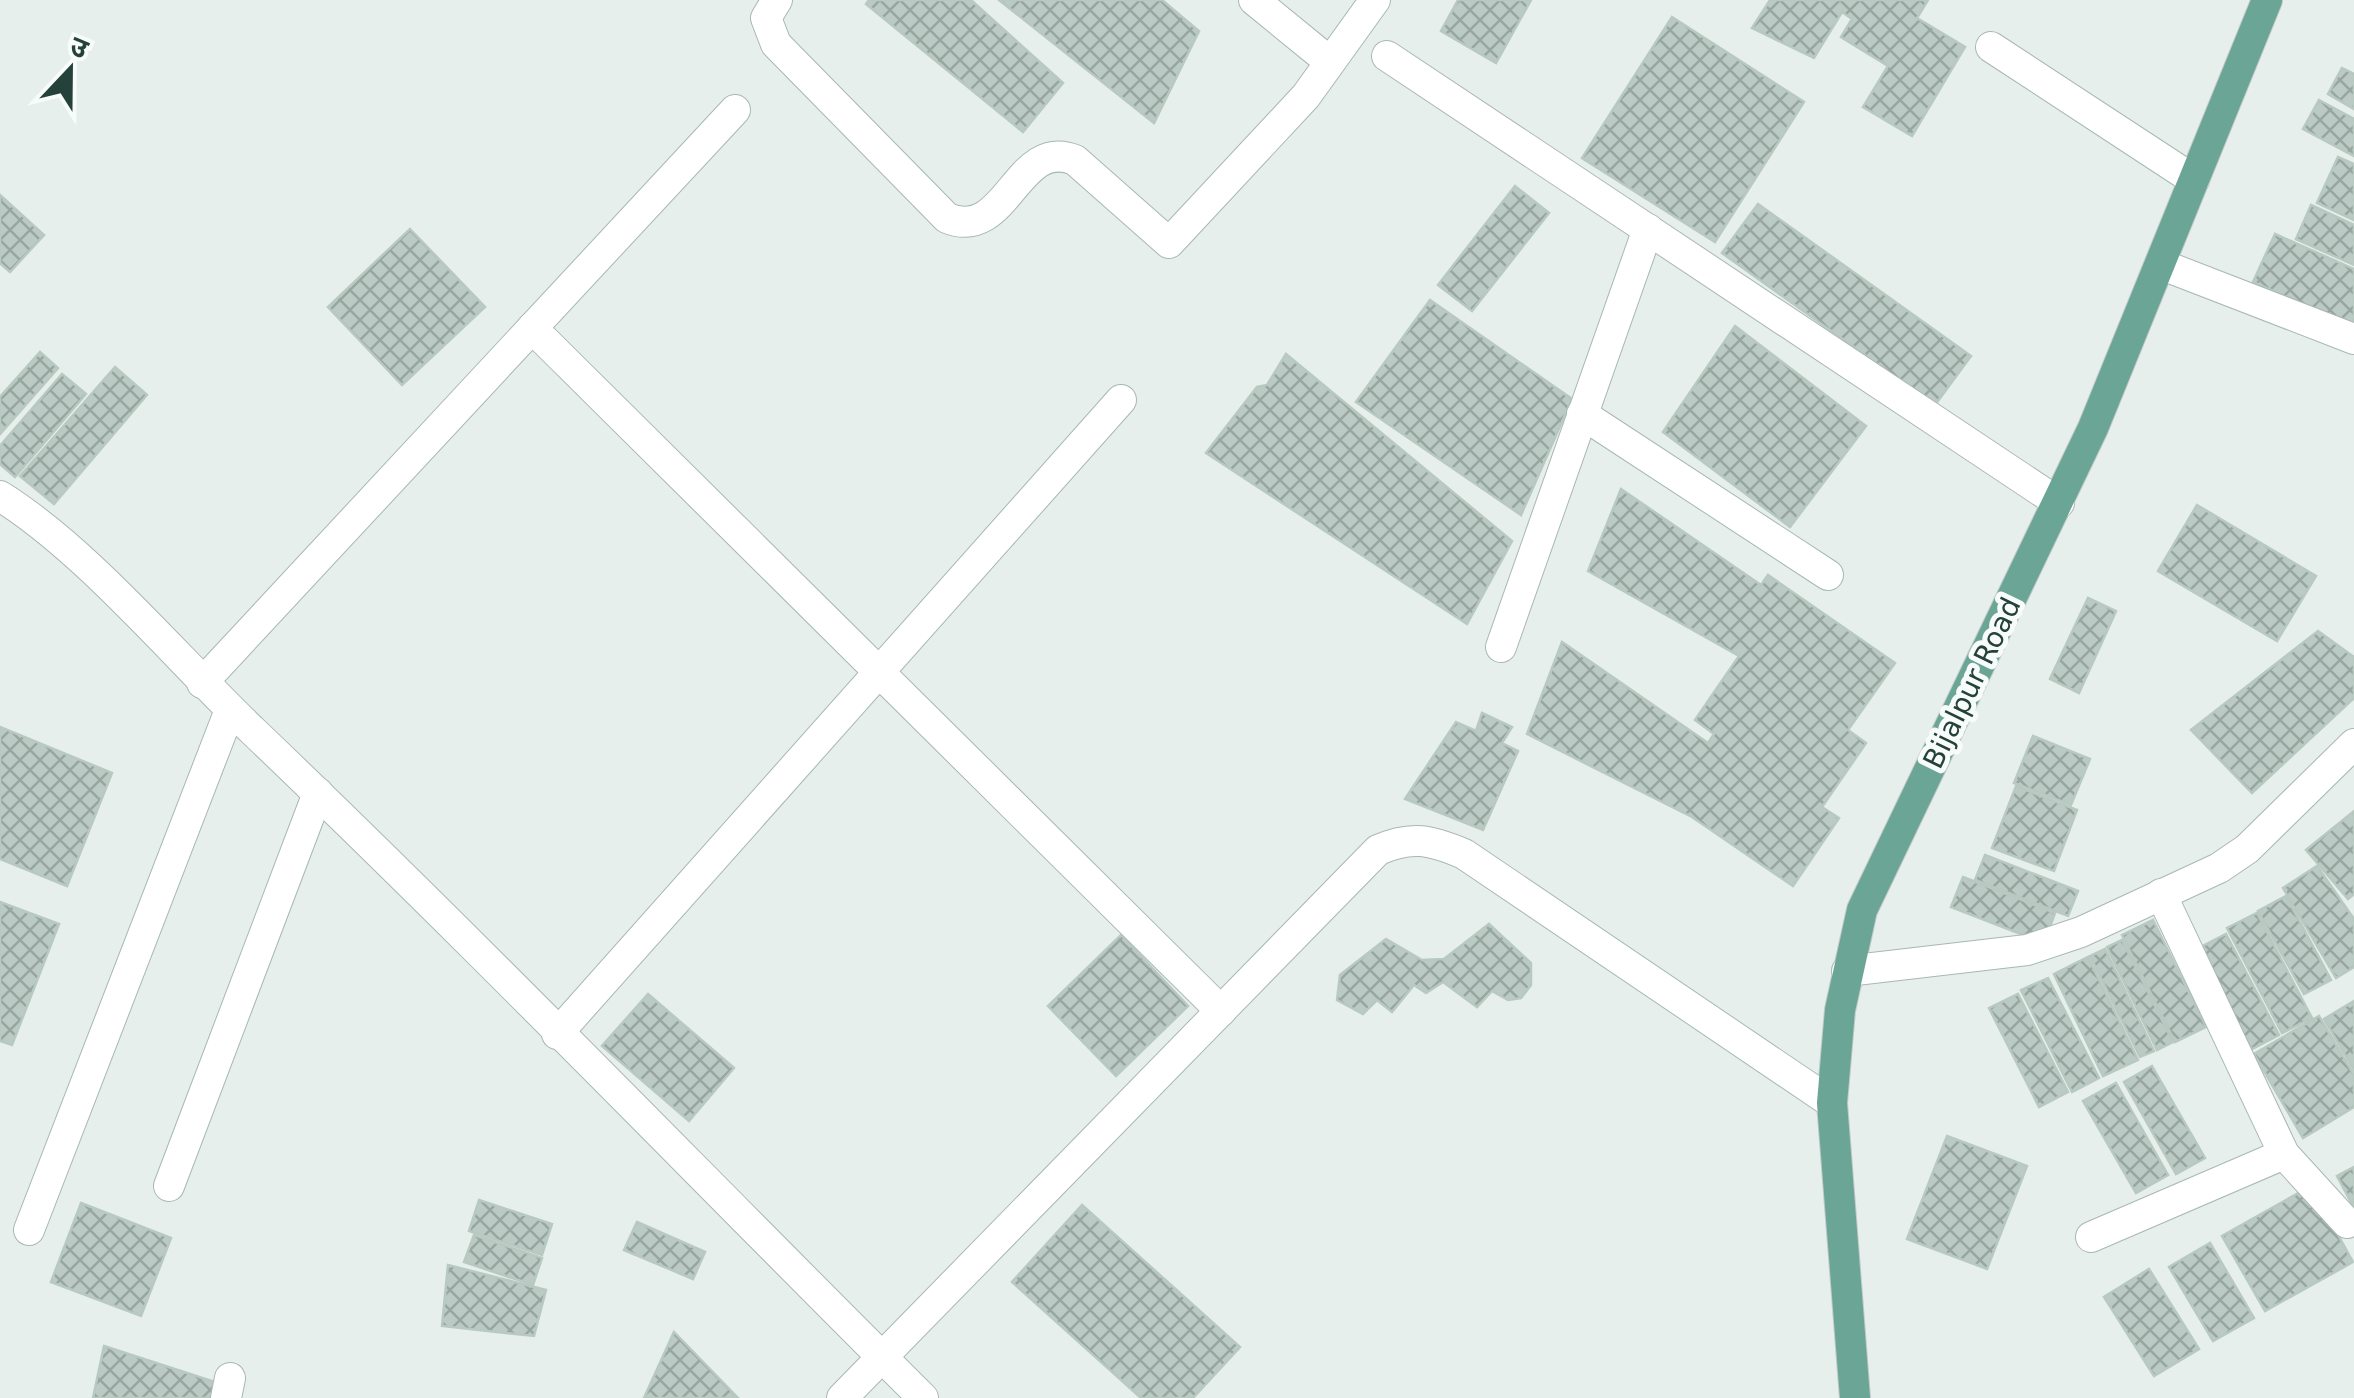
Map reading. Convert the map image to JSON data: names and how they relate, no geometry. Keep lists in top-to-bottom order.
{
  "streets": {
    "main road": ["Bijalpur Road"]
  },
  "north": "top"
}
